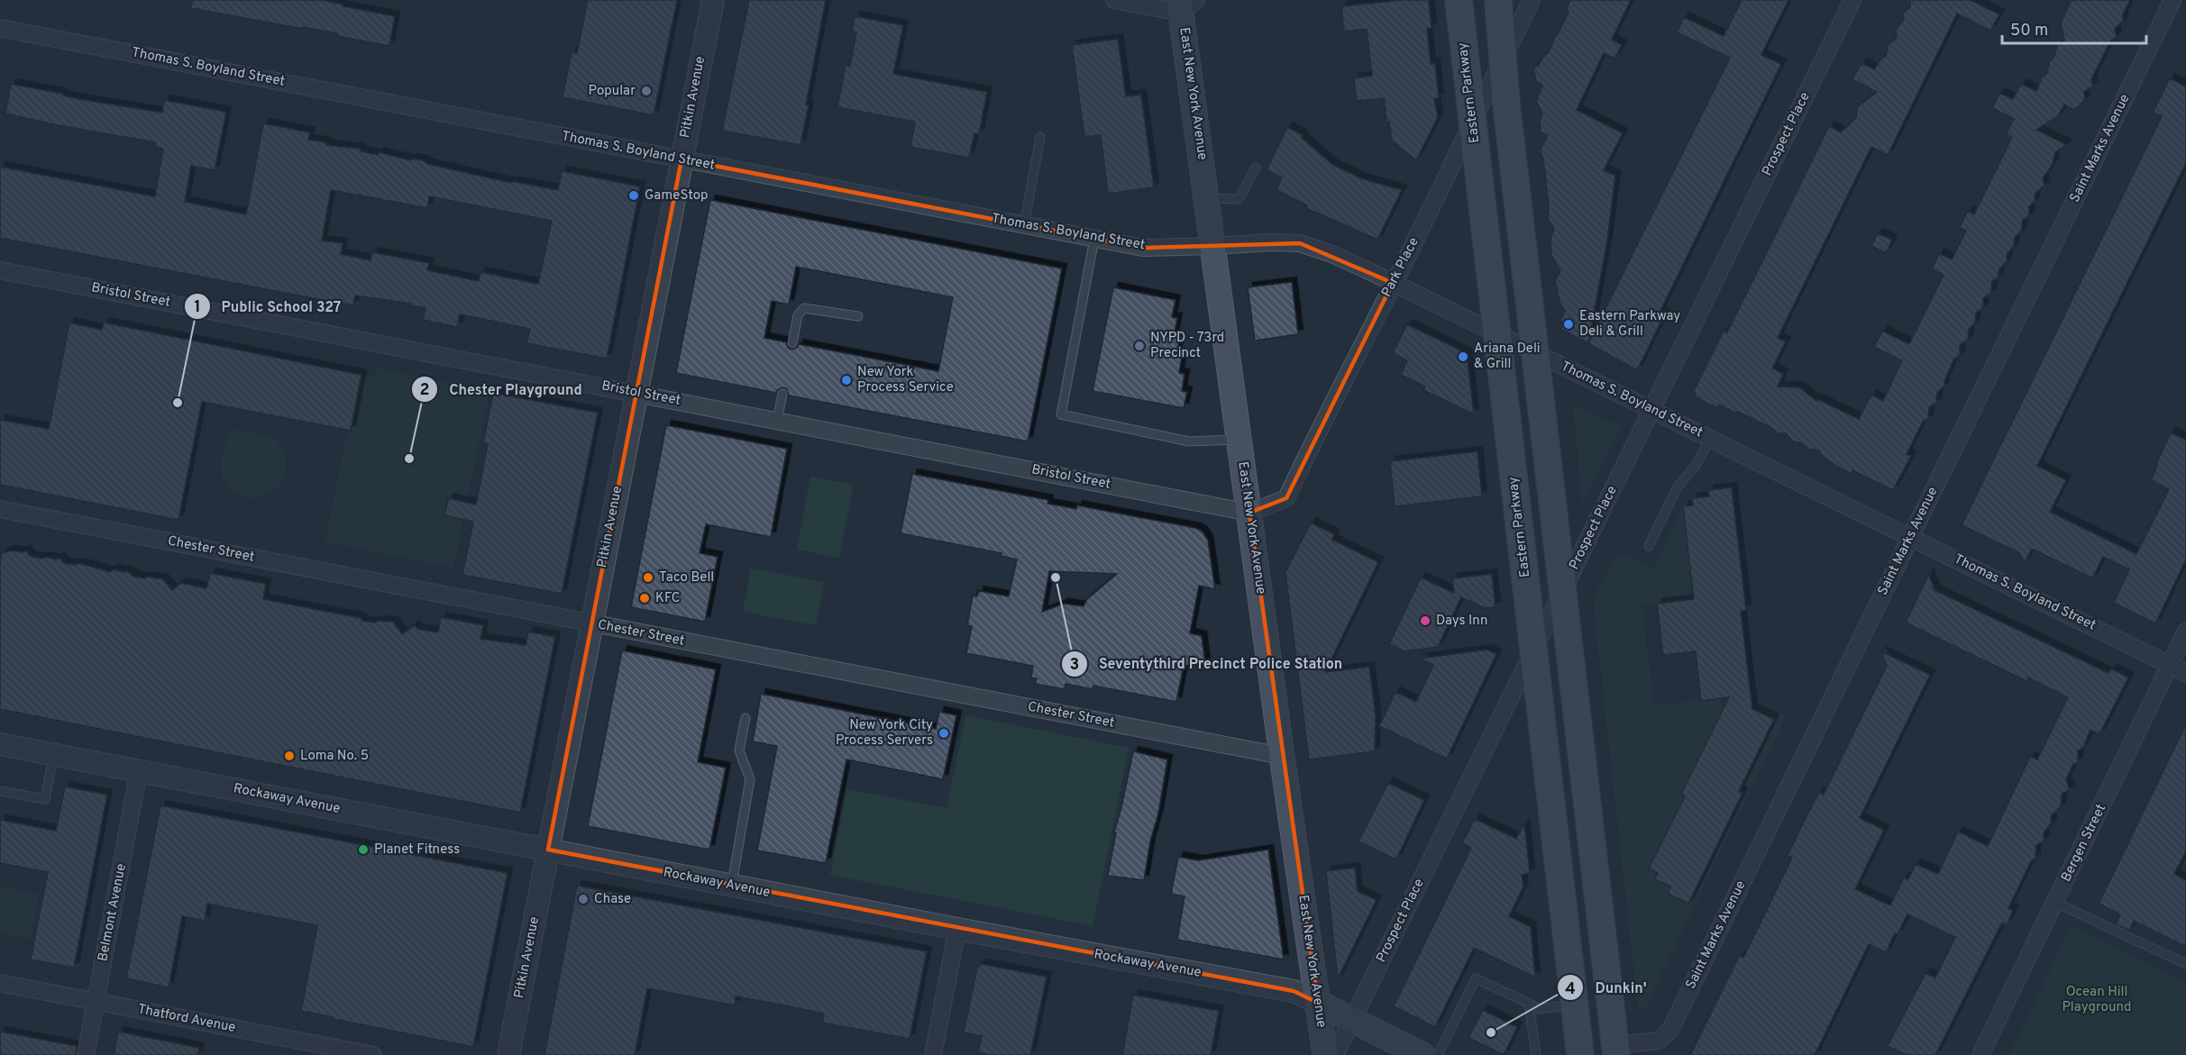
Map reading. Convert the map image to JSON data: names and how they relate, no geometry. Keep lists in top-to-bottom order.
{
  "streets": {
    "main road": ["Eastern Parkway", "East New York Avenue", "Rockaway Avenue"],
    "street": [
      "Thomas S. Boyland Street",
      "Pitkin Avenue",
      "Prospect Place",
      "Saint Marks Avenue",
      "Park Place",
      "Bristol Street",
      "Chester Street",
      "Bergen Street",
      "Belmont Avenue",
      "Thatford Avenue"
    ]
  },
  "crossings": [
    ["Thomas S. Boyland Street", "Eastern Parkway"],
    ["Thomas S. Boyland Street", "East New York Avenue"],
    ["Thomas S. Boyland Street", "Pitkin Avenue"],
    ["Thomas S. Boyland Street", "Prospect Place"],
    ["Thomas S. Boyland Street", "Saint Marks Avenue"],
    ["Thomas S. Boyland Street", "Park Place"],
    ["Thomas S. Boyland Street", "Bergen Street"],
    ["Eastern Parkway", "Prospect Place"],
    ["Eastern Parkway", "Park Place"],
    ["East New York Avenue", "Park Place"],
    ["East New York Avenue", "Bristol Street"],
    ["East New York Avenue", "Chester Street"],
    ["East New York Avenue", "Rockaway Avenue"],
    ["Pitkin Avenue", "Bristol Street"],
    ["Pitkin Avenue", "Chester Street"],
    ["Pitkin Avenue", "Rockaway Avenue"],
    ["Prospect Place", "Rockaway Avenue"],
    ["Park Place", "Bristol Street"],
    ["Rockaway Avenue", "Belmont Avenue"],
    ["Belmont Avenue", "Thatford Avenue"]
  ],
  "parks": ["Ocean Hill Playground"],
  "places": [
    "Popular",
    "GameStop",
    "Eastern Parkway Deli & Grill",
    "NYPD - 73rd Precinct",
    "Ariana Deli & Grill",
    "New York Process Service",
    "Public School 327",
    "Chester Playground",
    "Taco Bell",
    "Seventythird Precinct Police Station",
    "KFC",
    "Days Inn",
    "New York City Process Servers",
    "Loma No. 5",
    "Planet Fitness",
    "Chase",
    "Dunkin'"
  ],
  "scale_bar": "50 m"
}
